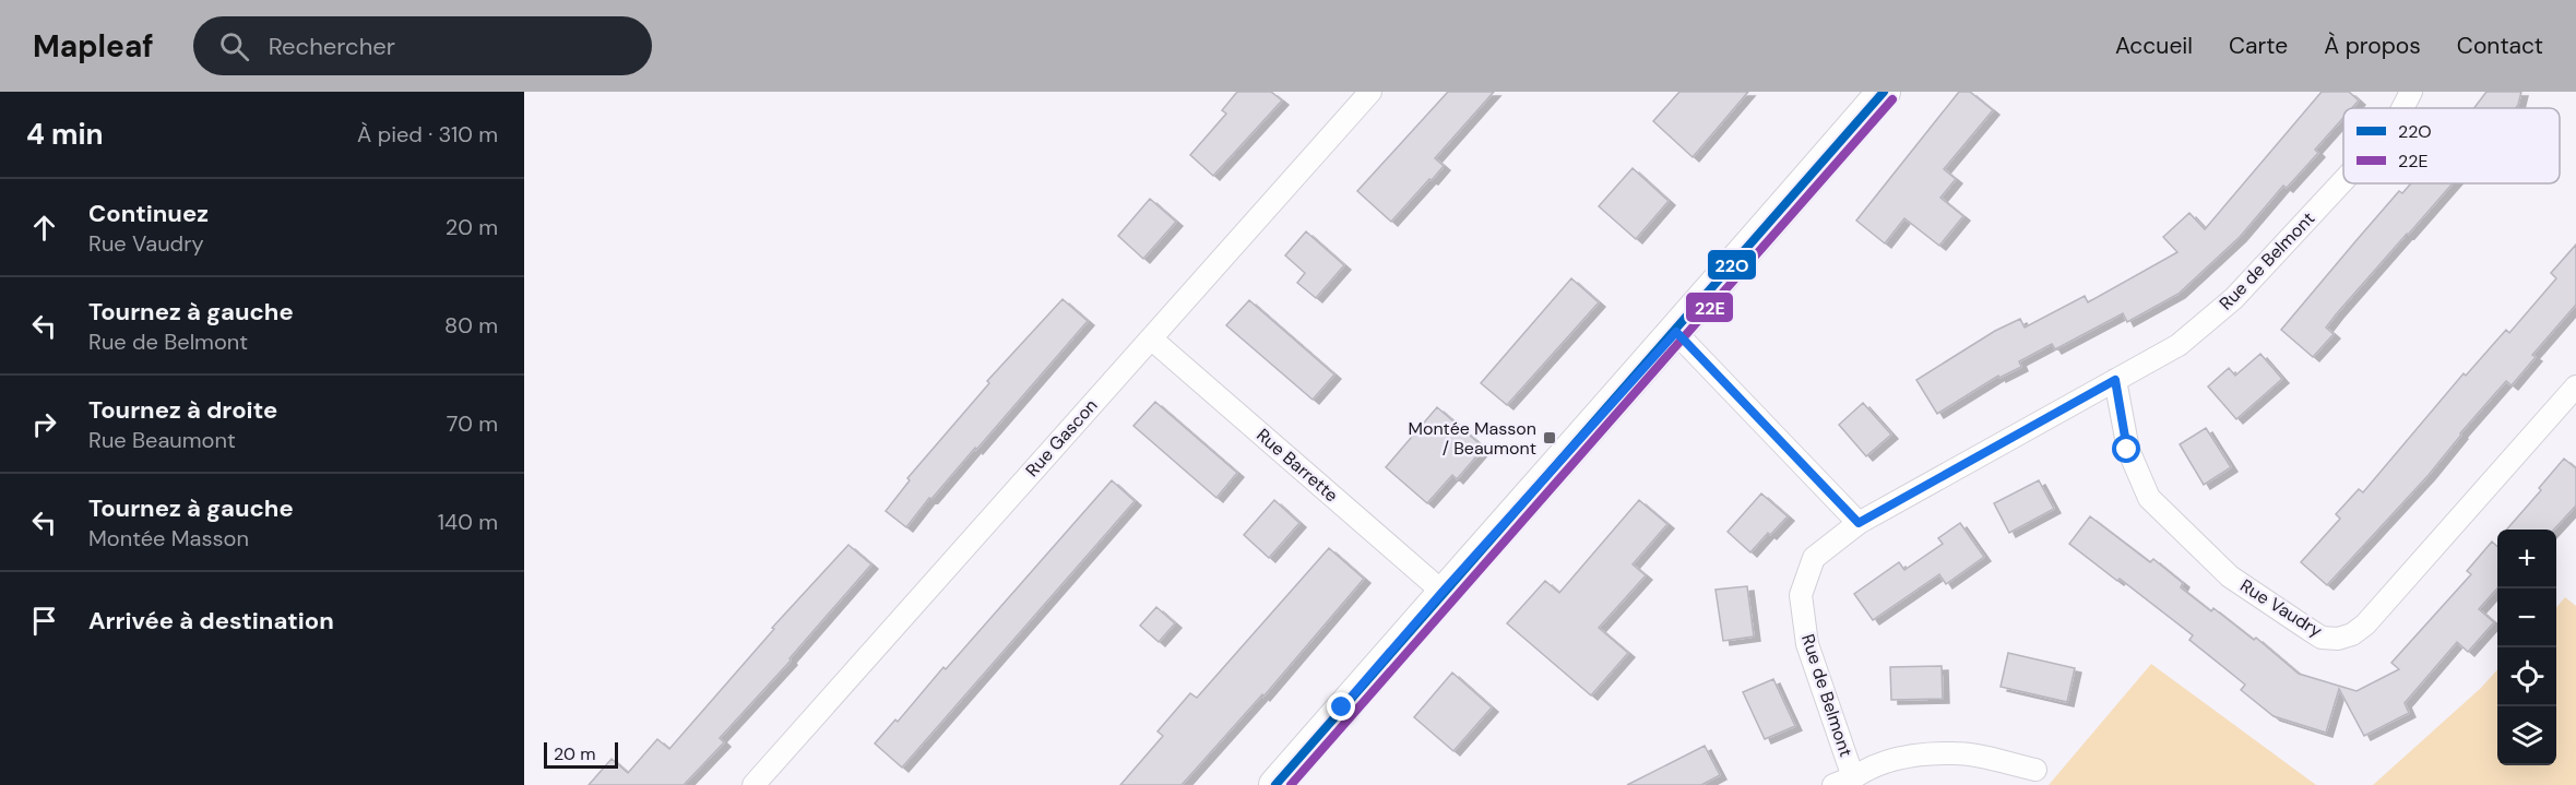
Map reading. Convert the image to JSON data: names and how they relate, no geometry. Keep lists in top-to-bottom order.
{
  "streets": {
    "street": [
      "Rue de Belmont",
      "Rue Gascon",
      "Rue Barrette",
      "Rue Vaudry"
    ]
  },
  "crossings": [
    ["Rue de Belmont", "Rue Vaudry"],
    ["Rue Gascon", "Rue Barrette"]
  ],
  "places": {
    "transit": ["Montée Masson / Beaumont"]
  },
  "lines": ["transit line 22O", "transit line 22E"],
  "legend": ["22O", "22E"],
  "scale_bar": "20 m",
  "page": {
    "header": "Mapleaf",
    "search": "Rechercher",
    "nav": [
      "Accueil",
      "Carte",
      "À propos",
      "Contact"
    ],
    "heading": ["4 min", "À pied · 310 m"],
    "list": [
      ["Continuez", "Rue Vaudry", "20 m"],
      ["Tournez à gauche", "Rue de Belmont", "80 m"],
      ["Tournez à droite", "Rue Beaumont", "70 m"],
      ["Tournez à gauche", "Montée Masson", "140 m"],
      "Arrivée à destination"
    ],
    "map_buttons": ["+", "−"],
    "scale": "20 m"
  }
}
